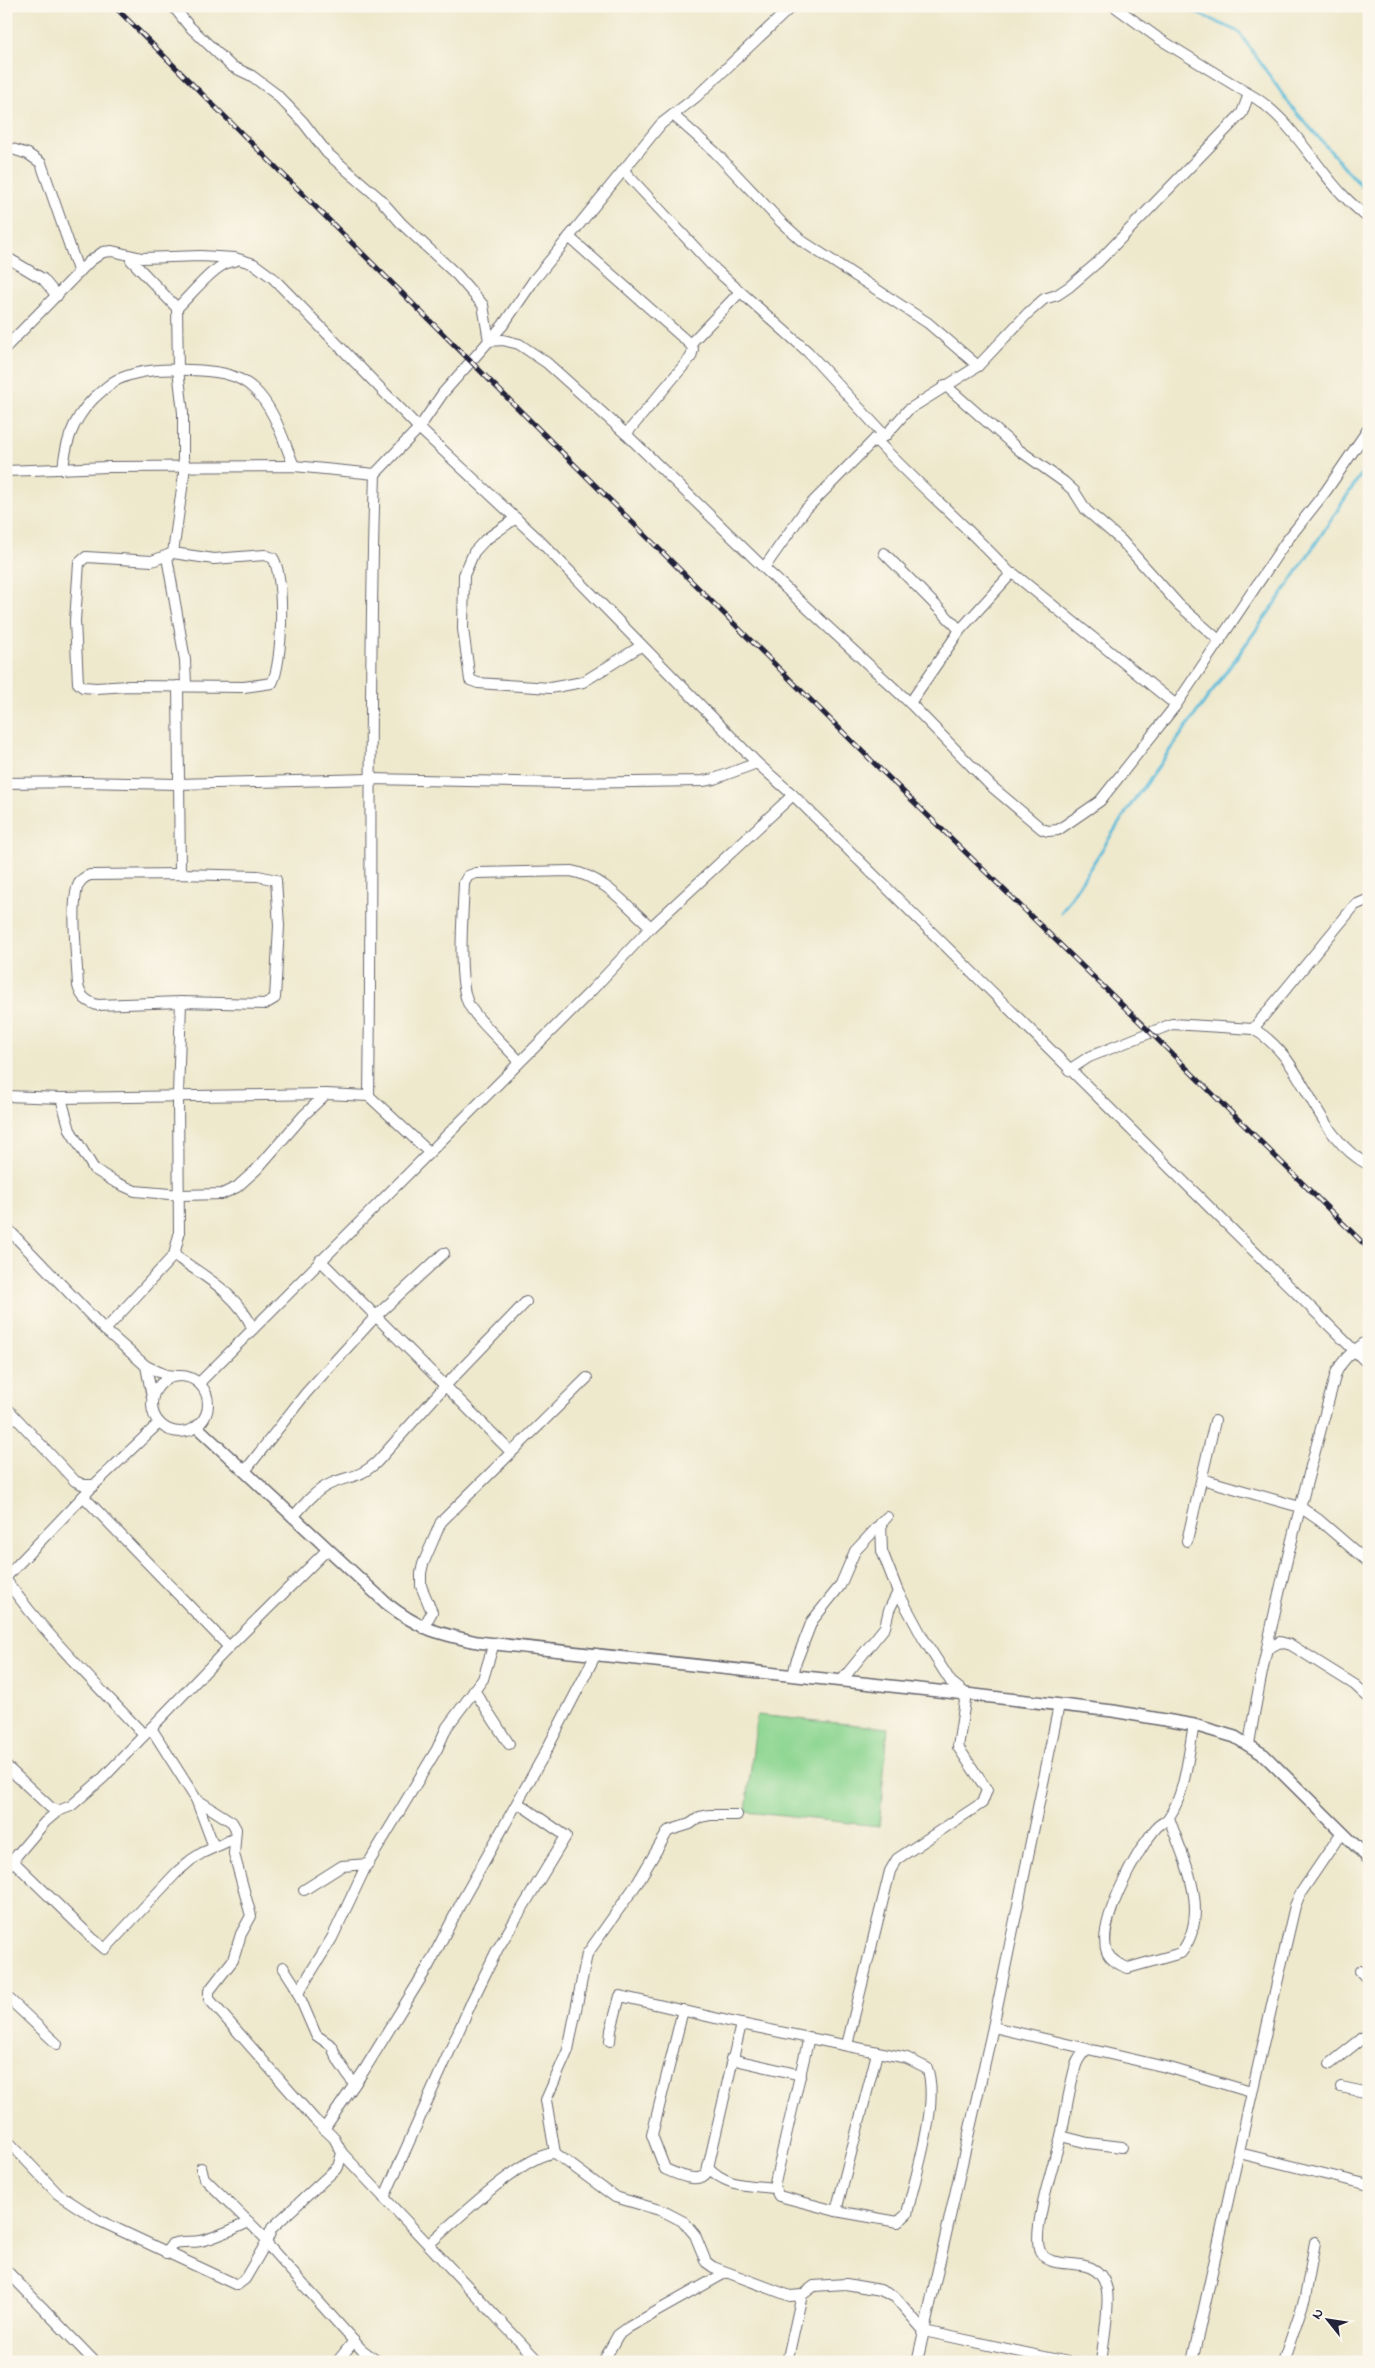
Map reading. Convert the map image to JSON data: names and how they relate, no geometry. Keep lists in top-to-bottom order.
{
  "north": "top left"
}
